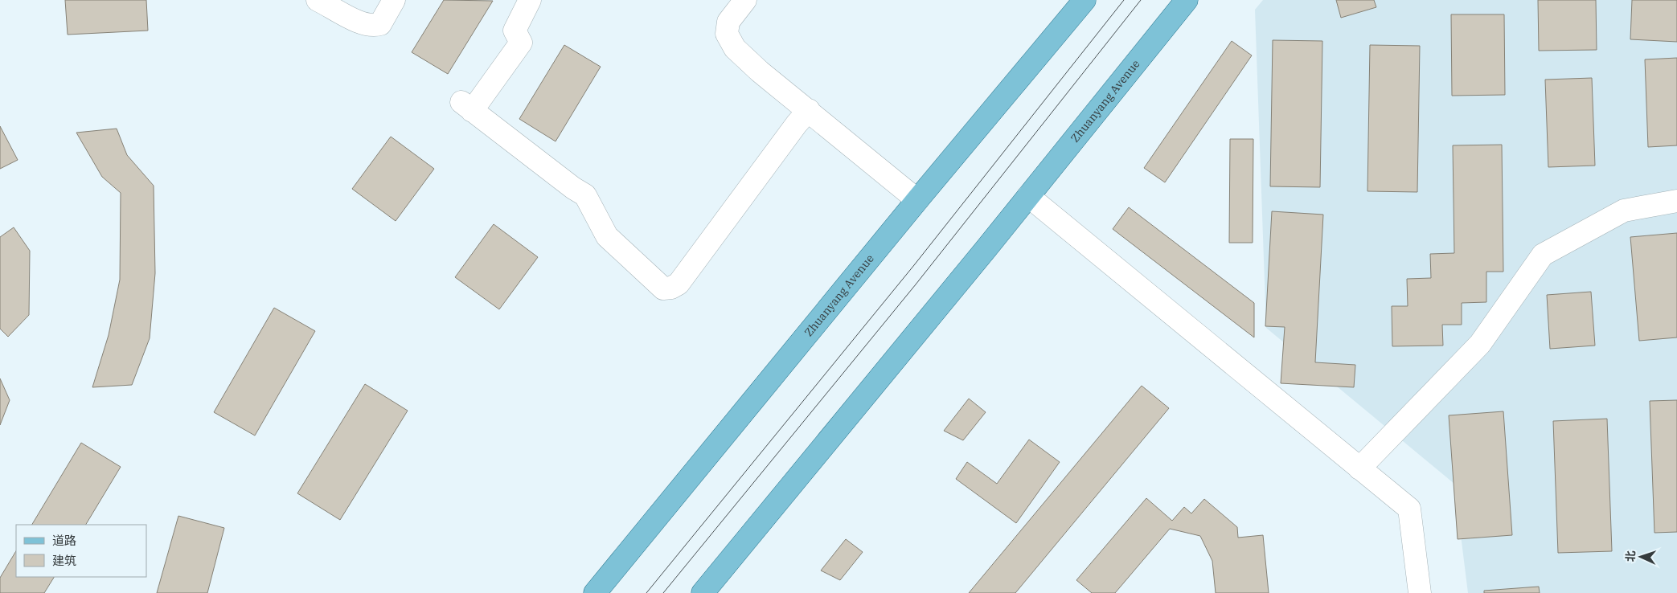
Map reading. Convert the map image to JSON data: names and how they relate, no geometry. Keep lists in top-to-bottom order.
{
  "streets": {
    "main road": ["Zhuanyang Avenue"]
  },
  "legend": ["道路", "建筑"],
  "north": "left"
}
